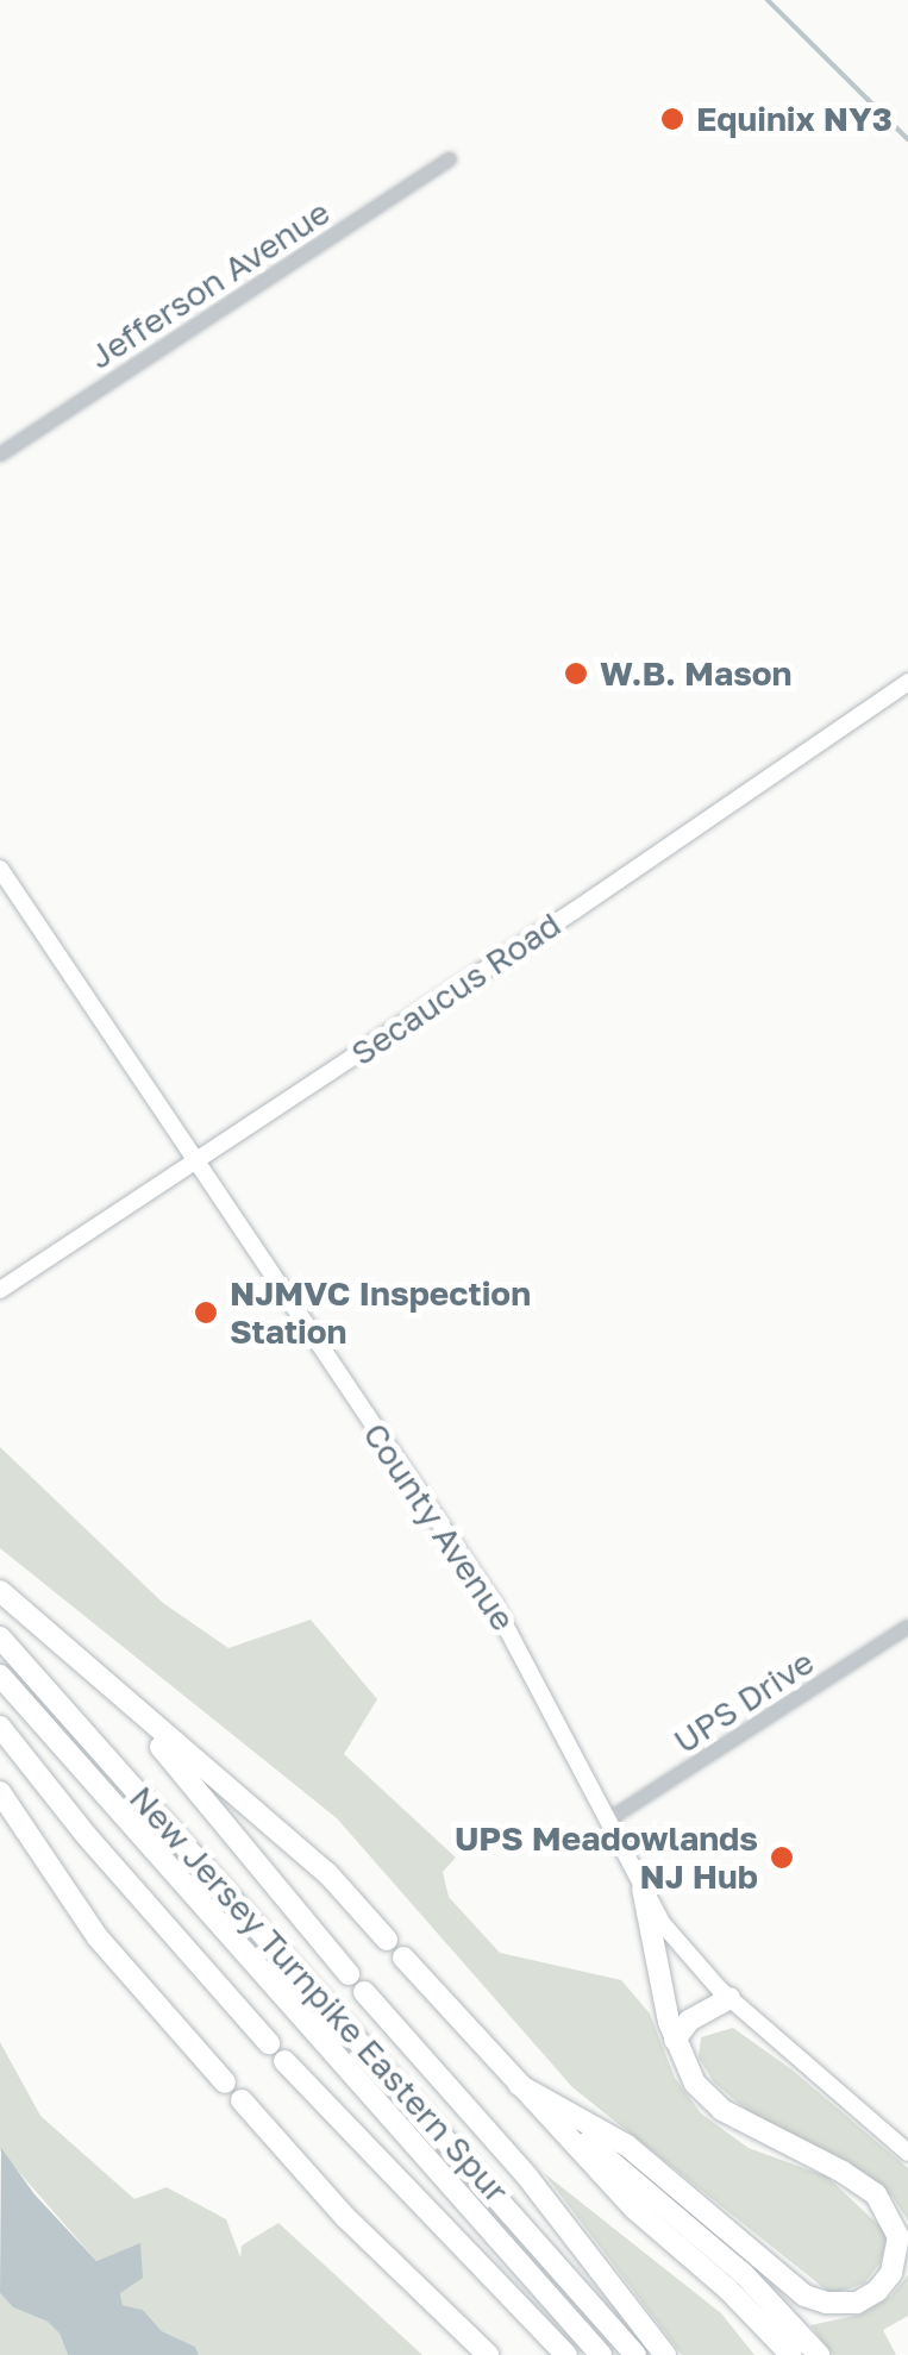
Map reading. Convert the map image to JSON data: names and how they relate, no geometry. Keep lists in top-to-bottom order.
{
  "streets": {
    "highway": ["New Jersey Turnpike Eastern Spur"],
    "main road": ["Secaucus Road", "County Avenue"],
    "street": ["Jefferson Avenue", "UPS Drive"]
  },
  "crossings": [
    ["Secaucus Road", "County Avenue"],
    ["County Avenue", "UPS Drive"]
  ],
  "places": [
    "Equinix NY3",
    "W.B. Mason",
    "NJMVC Inspection Station",
    "UPS Meadowlands NJ Hub"
  ]
}
